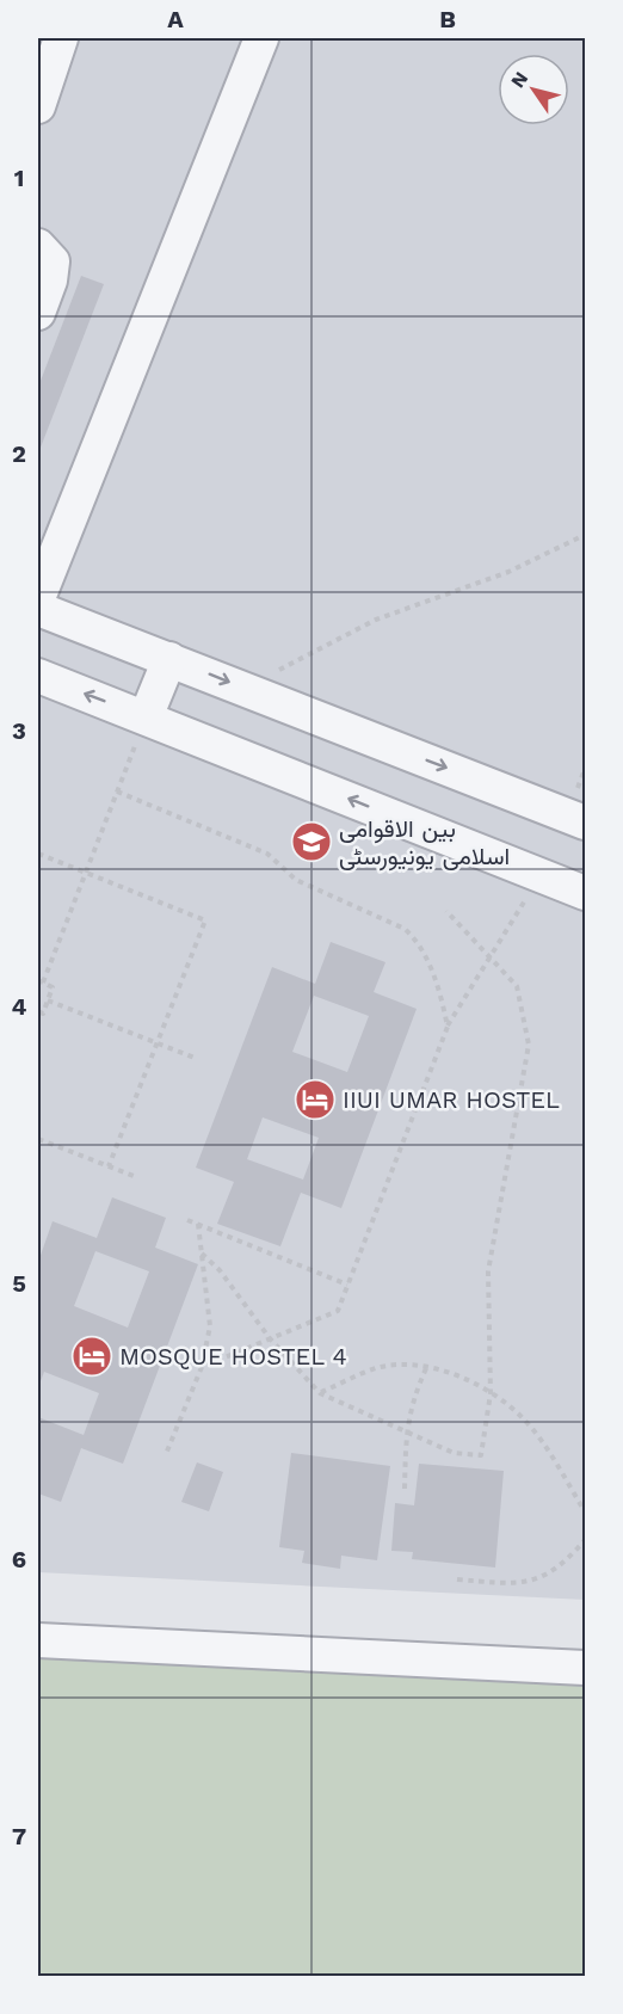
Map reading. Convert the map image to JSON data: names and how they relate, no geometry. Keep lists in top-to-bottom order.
{
  "places": {
    "school or university": ["بین الاقوامی اسلامی یونیورسٹی"],
    "hotel": ["IIUI UMAR HOSTEL", "MOSQUE HOSTEL 4"]
  },
  "north": "top left",
  "grid": {
    "columns": ["A", "B"],
    "rows": [
      "1",
      "2",
      "3",
      "4",
      "5",
      "6",
      "7"
    ]
  }
}
